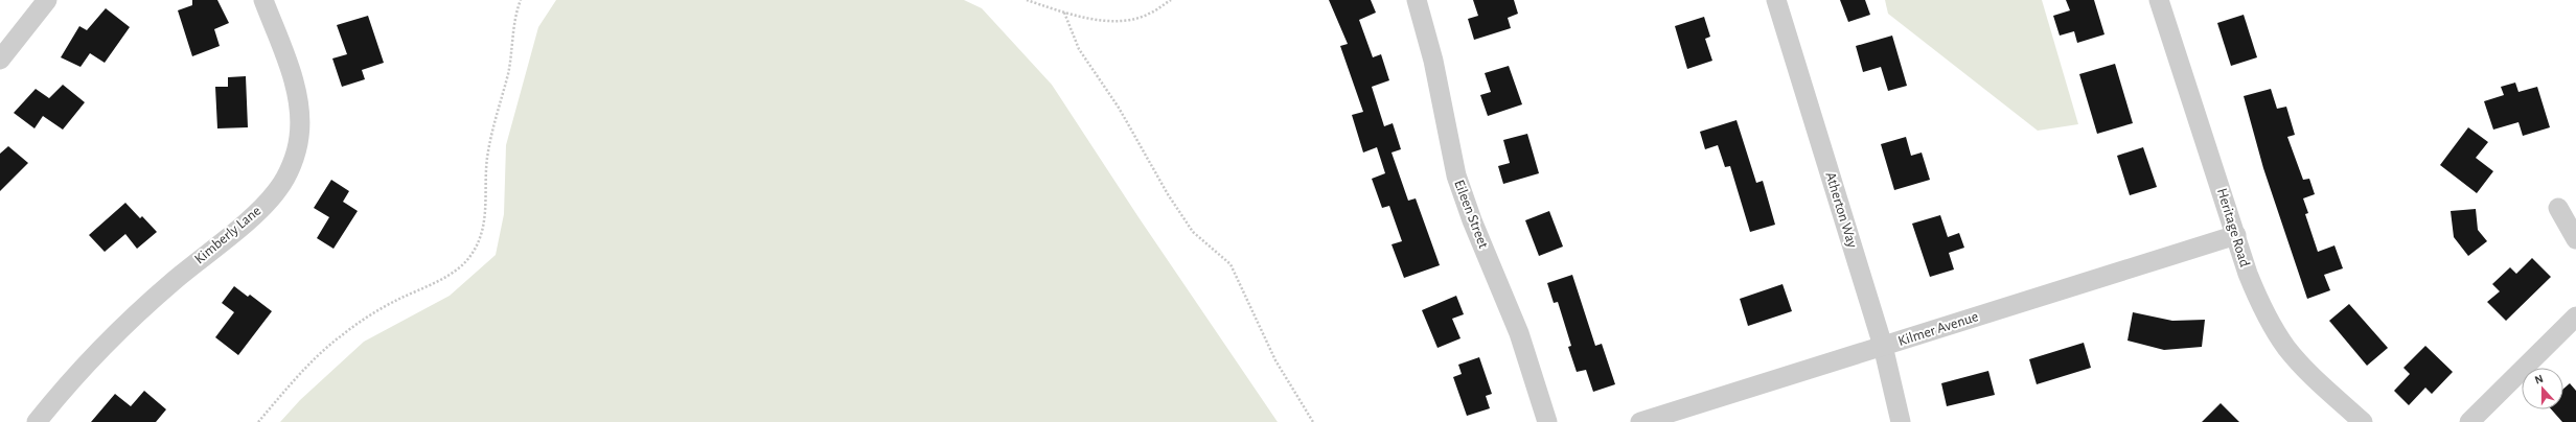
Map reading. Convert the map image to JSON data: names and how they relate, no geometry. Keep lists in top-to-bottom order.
{
  "streets": {
    "street": [
      "Atherton Way",
      "Eileen Street",
      "Heritage Road",
      "Kimberly Lane",
      "Kilmer Avenue"
    ]
  },
  "crossings": [
    ["Atherton Way", "Kilmer Avenue"],
    ["Heritage Road", "Kilmer Avenue"]
  ],
  "north": "top"
}
